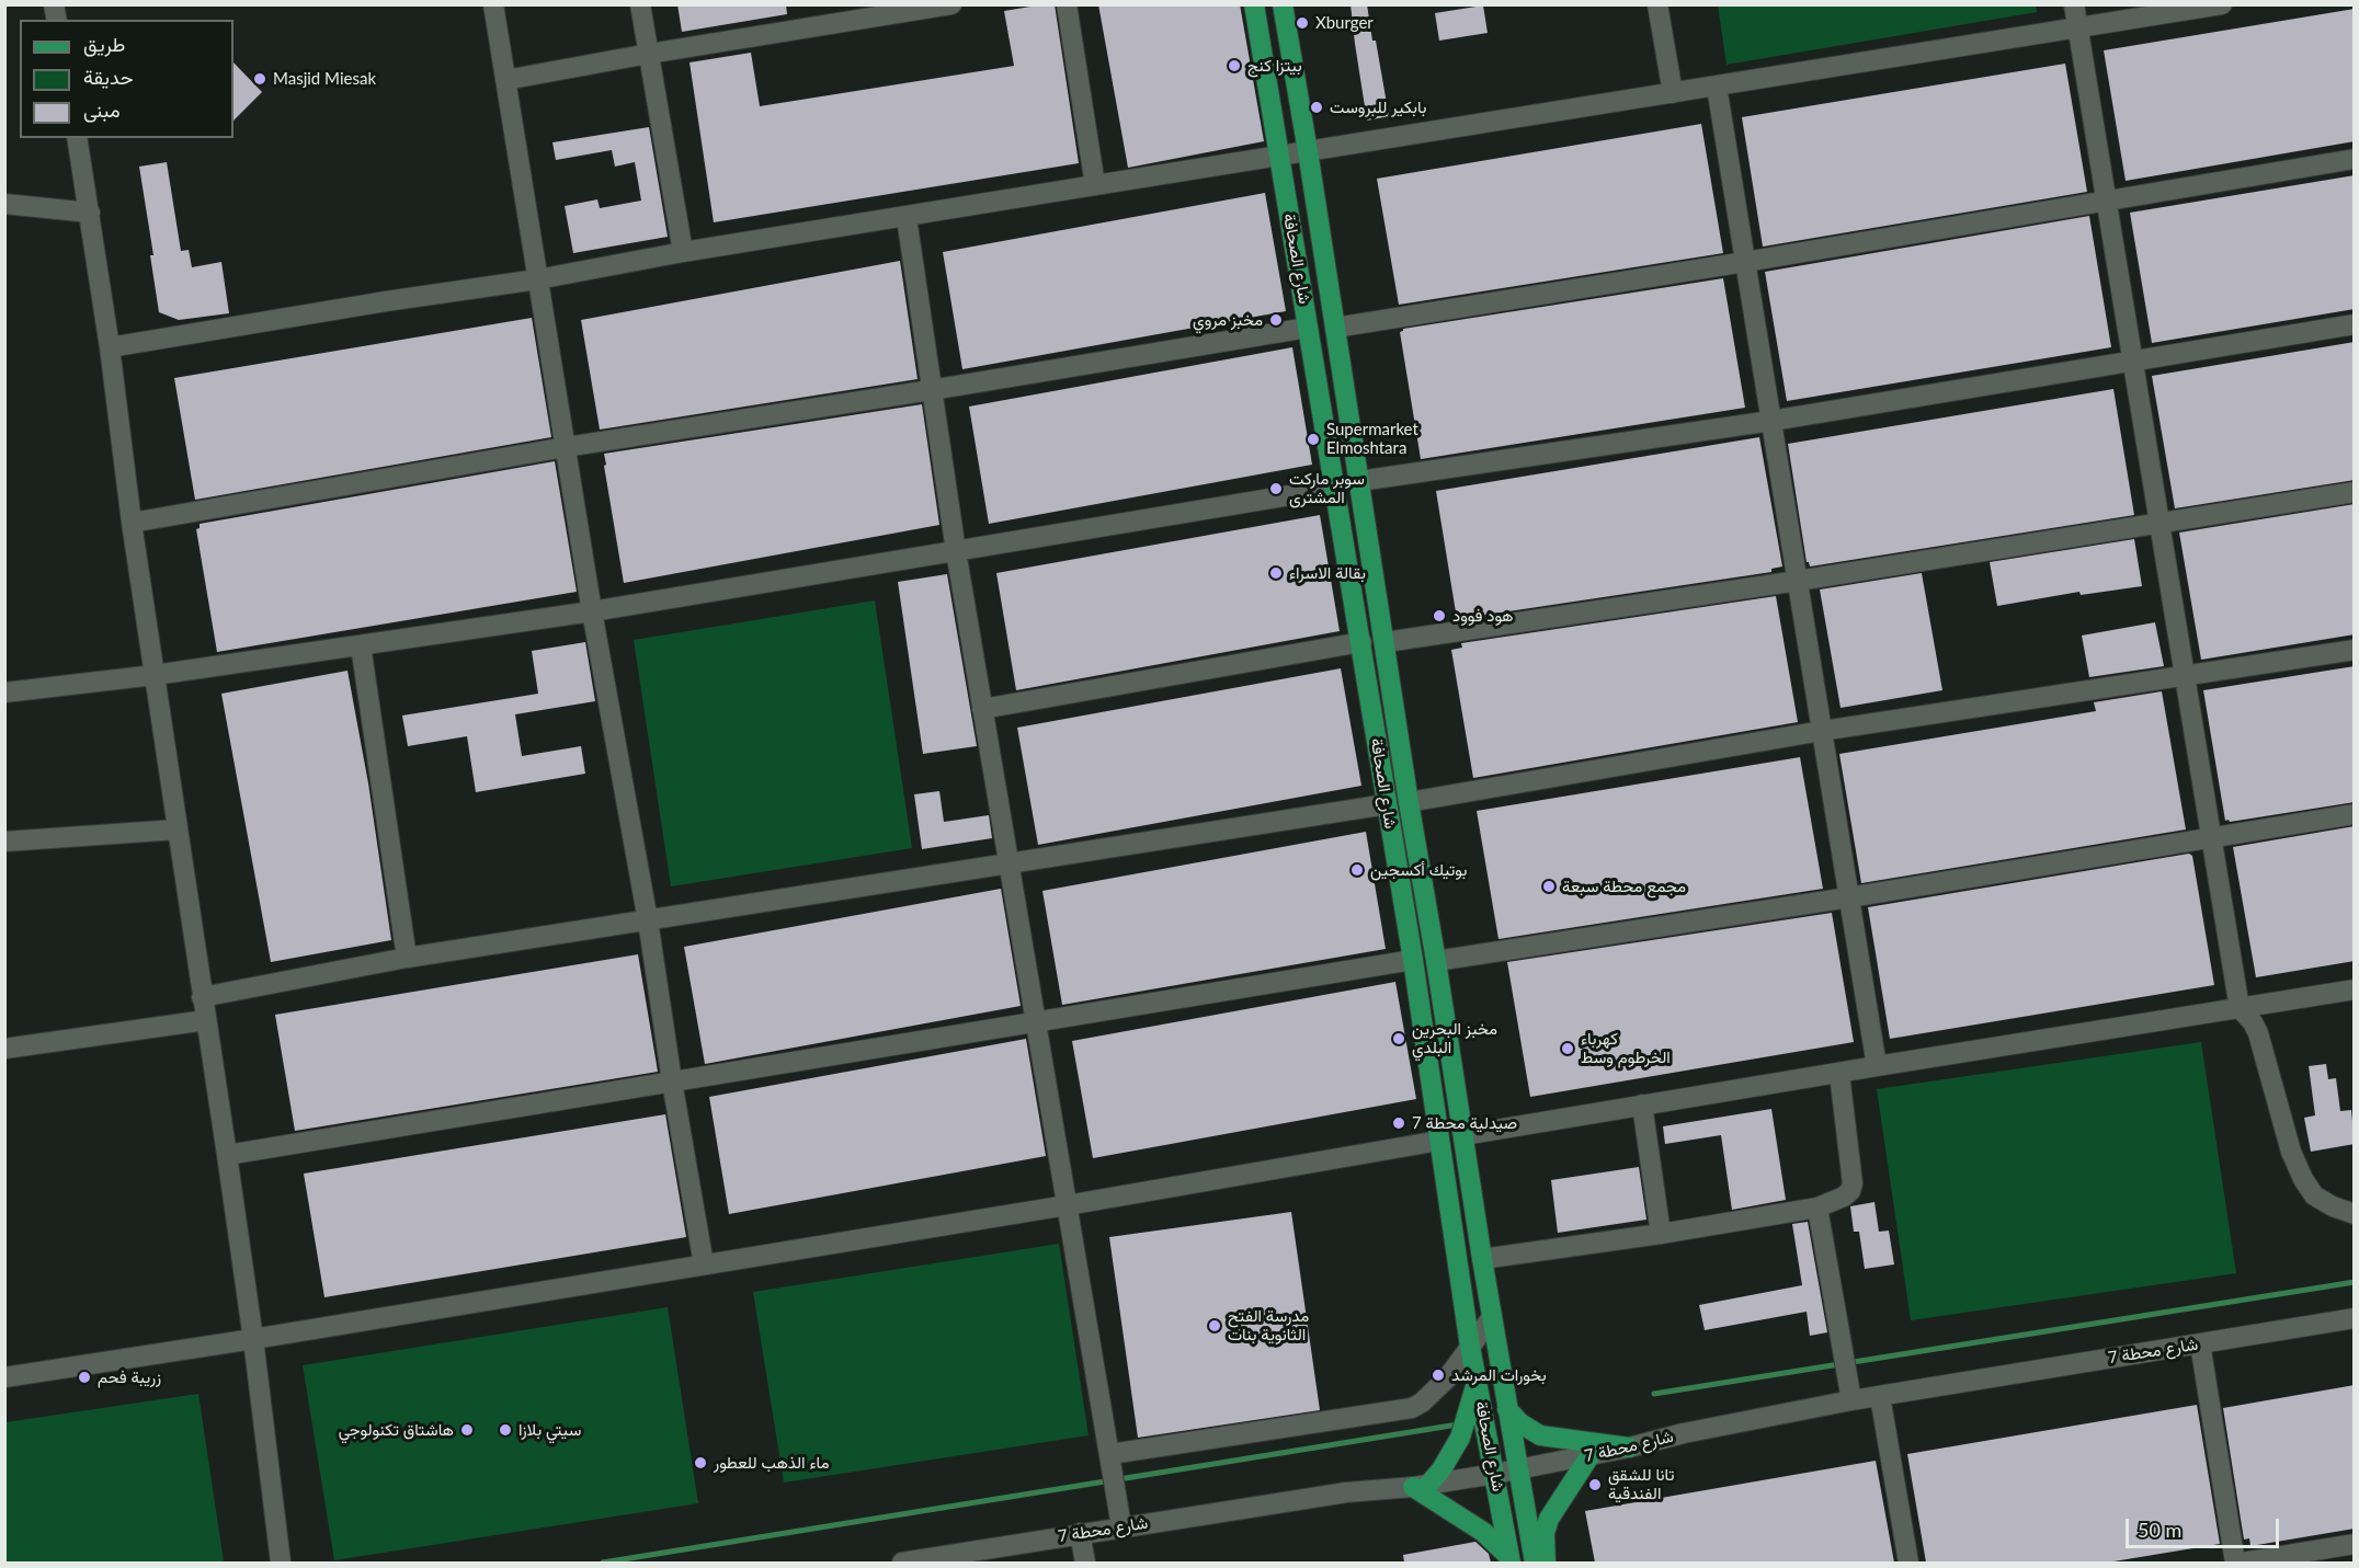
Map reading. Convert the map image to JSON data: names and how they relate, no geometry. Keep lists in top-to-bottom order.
{
  "streets": {
    "main road": ["شارع الصحافة"],
    "street": ["شارع محطة 7"]
  },
  "crossings": [
    ["شارع الصحافة", "شارع محطة 7"]
  ],
  "places": [
    "Xburger",
    "بيتزا كنج",
    "Masjid Miesak",
    "بابكير للبروست",
    "مخبز مروي",
    "Supermarket Elmoshtara",
    "سوبر ماركت المشترى",
    "بقالة الاسراء",
    "هود فوود",
    "بوتيك أكسجين",
    "مجمع محطة سبعة",
    "مخبز البحرين البلدي",
    "كهرباء الخرطوم وسط",
    "صيدلية محطة 7",
    "مدرسة الفتح الثانوية بنات",
    "بخورات المرشد",
    "زريبة فحم",
    "هاشتاق تكنولوجي",
    "سيتي بلازا",
    "ماء الذهب للعطور",
    "تانا للشقق الفندقية"
  ],
  "legend": ["طريق", "حديقة", "مبنى"],
  "scale_bar": "50 m"
}
